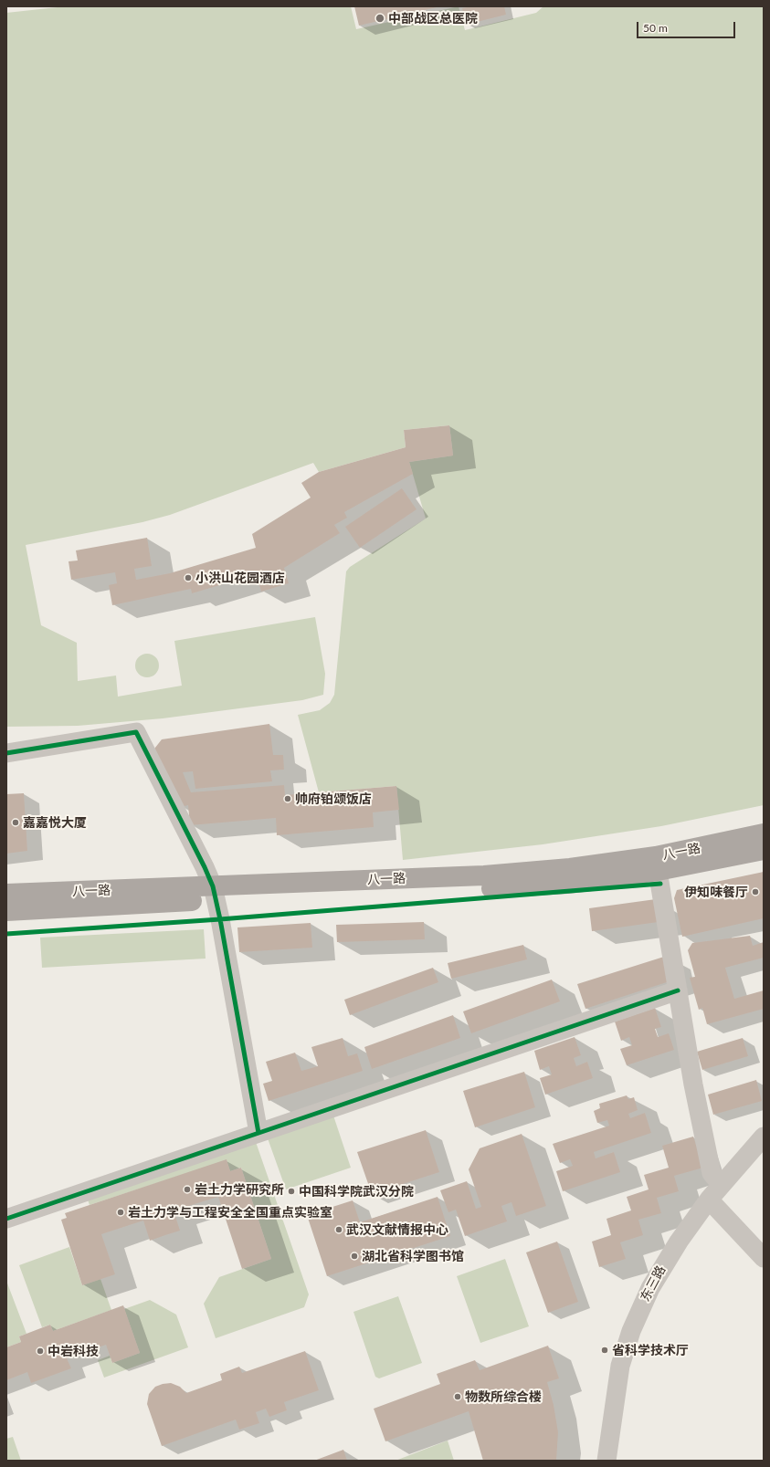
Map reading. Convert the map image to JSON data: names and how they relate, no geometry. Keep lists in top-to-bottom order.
{
  "streets": {
    "main road": ["八一路"],
    "street": ["东三路"]
  },
  "places": [
    "中部战区总医院",
    "小洪山花园酒店",
    "帅府铂颂饭店",
    "嘉嘉悦大厦",
    "伊知味餐厅",
    "岩土力学研究所",
    "中国科学院武汉分院",
    "岩土力学与工程安全全国重点实验室",
    "武汉文献情报中心",
    "湖北省科学图书馆",
    "省科学技术厅",
    "中岩科技",
    "物数所综合楼"
  ],
  "scale_bar": "50 m"
}
